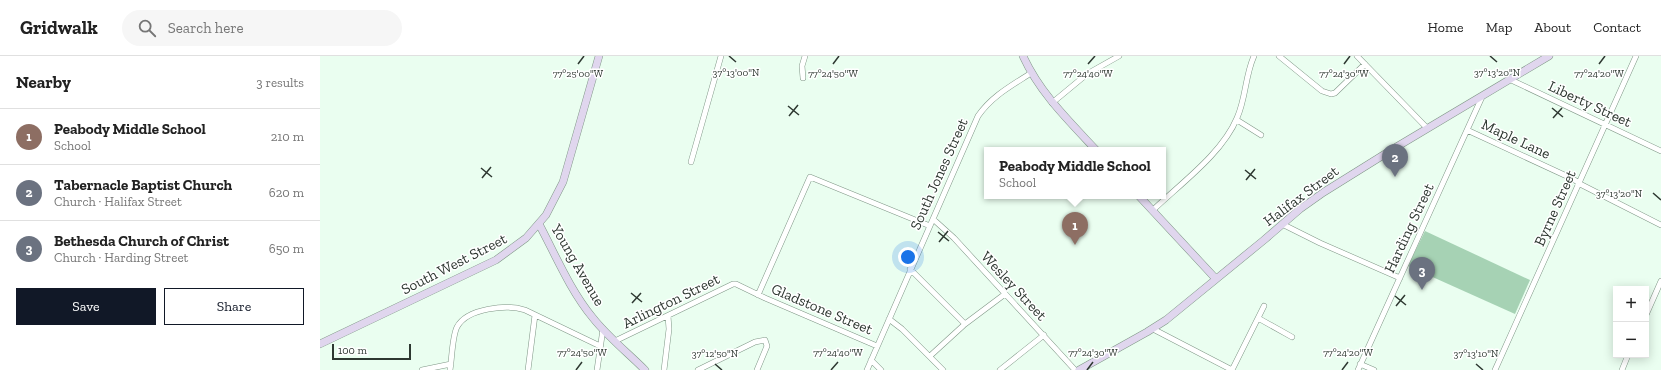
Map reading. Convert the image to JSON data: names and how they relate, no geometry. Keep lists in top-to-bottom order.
{
  "streets": {
    "street": [
      "Liberty Street",
      "Maple Lane",
      "South Jones Street",
      "Halifax Street",
      "Byrne Street",
      "Harding Street",
      "South West Street",
      "Young Avenue",
      "Wesley Street",
      "Arlington Street",
      "Gladstone Street"
    ]
  },
  "crossings": [
    ["Liberty Street", "Halifax Street"],
    ["Liberty Street", "Byrne Street"],
    ["Maple Lane", "Byrne Street"],
    ["Maple Lane", "Harding Street"],
    ["South Jones Street", "Wesley Street"],
    ["South Jones Street", "Gladstone Street"],
    ["Halifax Street", "Harding Street"],
    ["South West Street", "Young Avenue"],
    ["Young Avenue", "Arlington Street"],
    ["Arlington Street", "Gladstone Street"]
  ],
  "scale_bar": "100 m",
  "page": {
    "header": "Gridwalk",
    "search": "Search here",
    "nav": [
      "Home",
      "Map",
      "About",
      "Contact"
    ],
    "heading": ["Nearby", "3 results"],
    "list": [
      {
        "mark": "1",
        "name": "Peabody Middle School",
        "note": "School",
        "value": "210 m"
      },
      {
        "mark": "2",
        "name": "Tabernacle Baptist Church",
        "note": "Church · Halifax Street",
        "value": "620 m"
      },
      {
        "mark": "3",
        "name": "Bethesda Church of Christ",
        "note": "Church · Harding Street",
        "value": "650 m"
      }
    ],
    "pins": ["2", "1", "3"],
    "popup": ["Peabody Middle School", "School"],
    "buttons": ["Save", "Share"],
    "map_buttons": ["+", "−"],
    "scale": "100 m"
  },
  "coordinates": [
    "37°13'00\"N",
    "37°13'20\"N",
    "77°25'00\"W",
    "77°24'50\"W",
    "77°24'40\"W",
    "77°24'30\"W",
    "77°24'20\"W",
    "37°12'50\"N",
    "37°13'10\"N"
  ]
}
